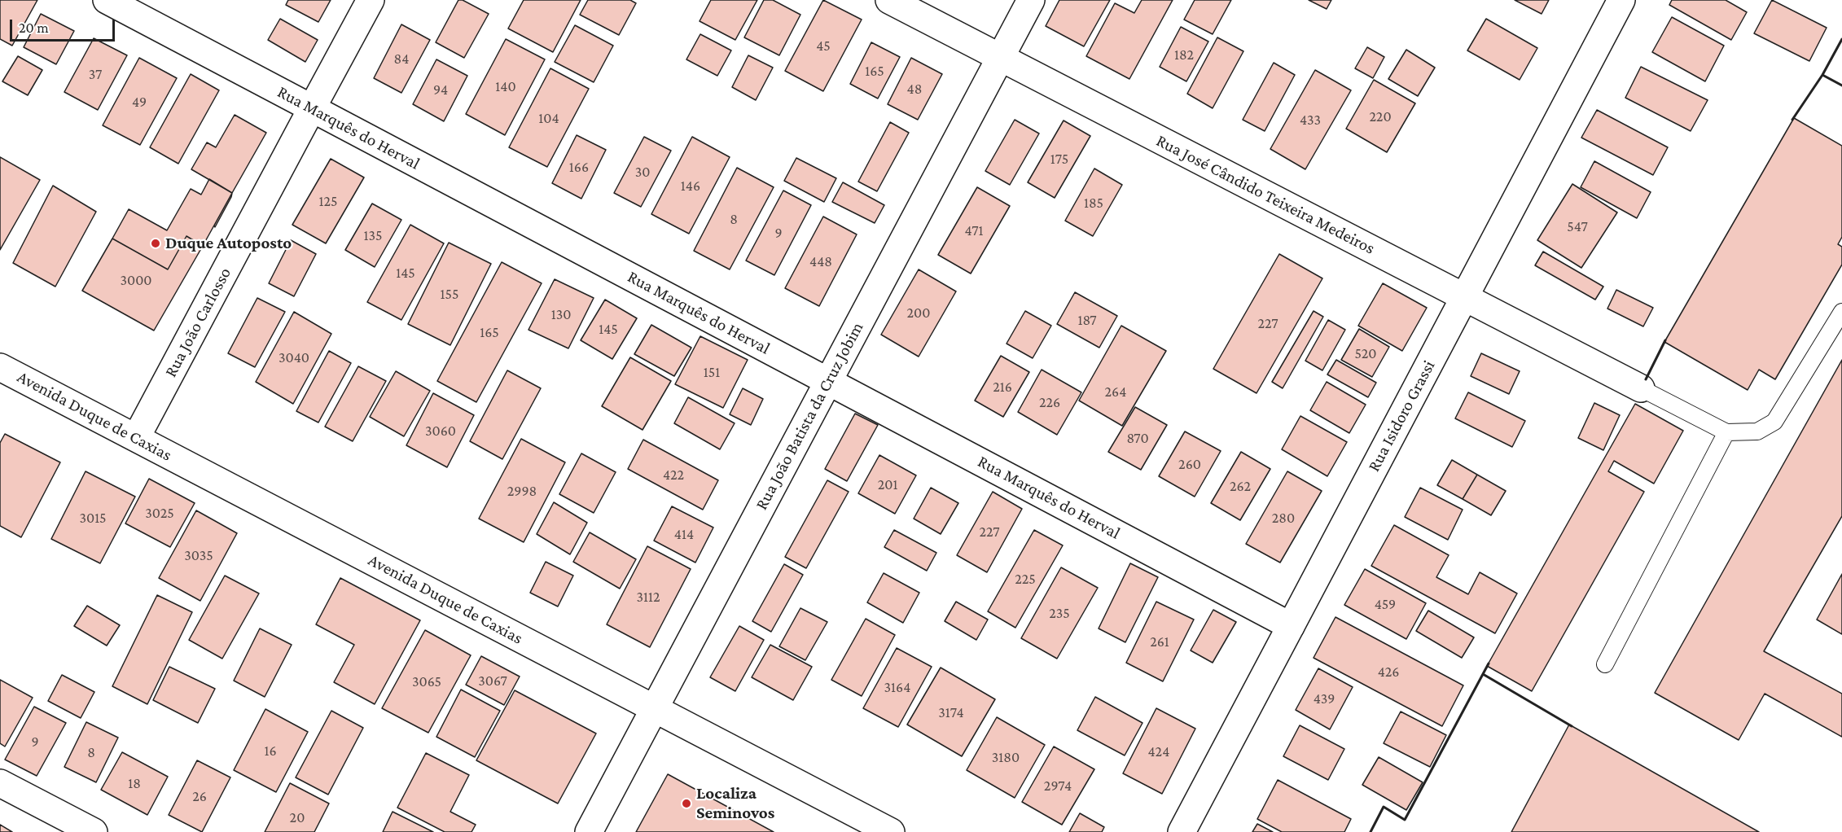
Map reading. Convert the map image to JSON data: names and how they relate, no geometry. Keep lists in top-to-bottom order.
{
  "streets": {
    "street": [
      "Rua Marquês do Herval",
      "Rua José Cândido Teixeira Medeiros",
      "Rua João Carlosso",
      "Avenida Duque de Caxias",
      "Rua João Batista da Cruz Jobim",
      "Rua Isidoro Grassi"
    ]
  },
  "crossings": [
    ["Rua Marquês do Herval", "Rua João Carlosso"],
    ["Rua Marquês do Herval", "Rua João Batista da Cruz Jobim"],
    ["Rua Marquês do Herval", "Rua Isidoro Grassi"],
    ["Rua José Cândido Teixeira Medeiros", "Rua João Batista da Cruz Jobim"],
    ["Rua José Cândido Teixeira Medeiros", "Rua Isidoro Grassi"],
    ["Rua João Carlosso", "Avenida Duque de Caxias"],
    ["Avenida Duque de Caxias", "Rua João Batista da Cruz Jobim"]
  ],
  "places": ["Duque Autoposto", "Localiza Seminovos"],
  "house_numbers": [
    "45",
    "182",
    "84",
    "165",
    "37",
    "140",
    "48",
    "94",
    "49",
    "220",
    "104",
    "433",
    "175",
    "166",
    "30",
    "146",
    "125",
    "185",
    "8",
    "547",
    "471",
    "9",
    "135",
    "448",
    "145",
    "3000",
    "155",
    "200",
    "130",
    "187",
    "227",
    "145",
    "165",
    "520",
    "3040",
    "151",
    "216",
    "264",
    "226",
    "3060",
    "870",
    "260",
    "422",
    "201",
    "262",
    "2998",
    "3025",
    "3015",
    "280",
    "227",
    "414",
    "3035",
    "225",
    "3112",
    "459",
    "235",
    "261",
    "426",
    "3067",
    "3065",
    "3164",
    "439",
    "3174",
    "9",
    "16",
    "424",
    "8",
    "3180",
    "18",
    "2974",
    "26",
    "20"
  ],
  "scale_bar": "20 m"
}
